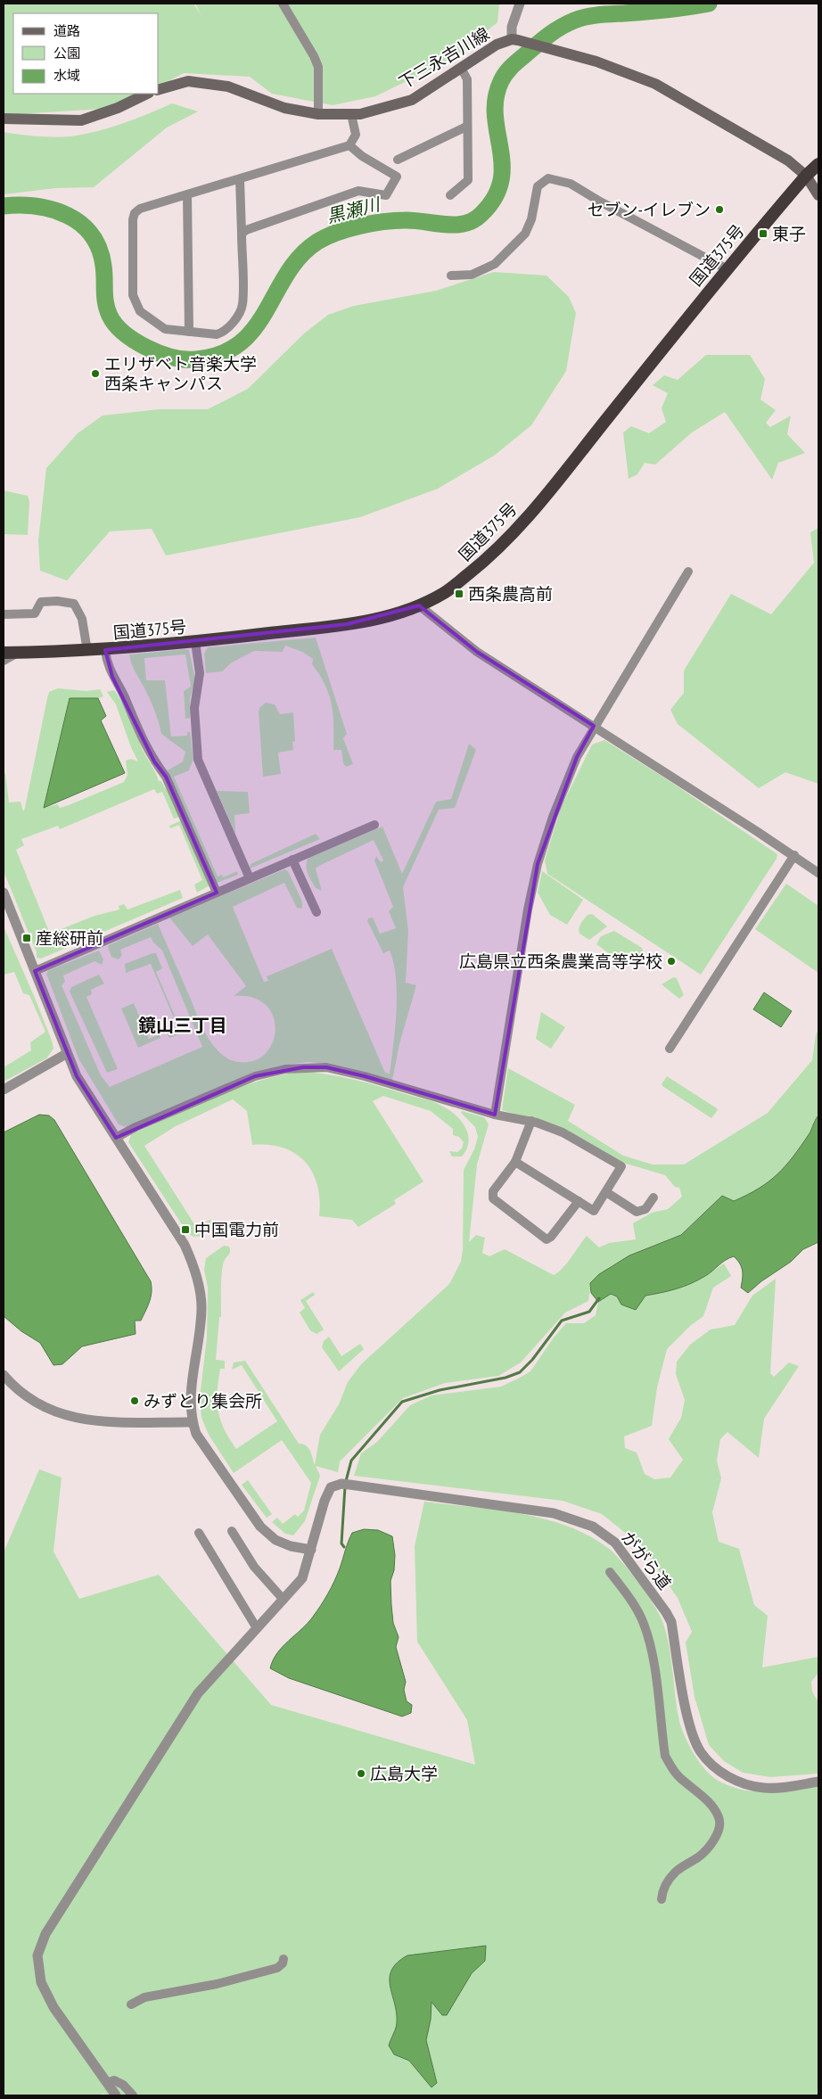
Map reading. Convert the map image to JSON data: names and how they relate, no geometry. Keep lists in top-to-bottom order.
{
  "streets": {
    "highway": ["国道375号"],
    "main road": ["下三永吉川線"],
    "street": ["ががら道"]
  },
  "districts": ["鏡山三丁目"],
  "water": ["黒瀬川"],
  "places": {
    "other": [
      "セブン-イレブン",
      "エリザベト音楽大学 西条キャンパス",
      "広島県立西条農業高等学校",
      "みずとり集会所",
      "広島大学"
    ],
    "transit": [
      "東子",
      "西条農高前",
      "産総研前",
      "中国電力前"
    ]
  },
  "legend": ["道路", "公園", "水域"]
}
